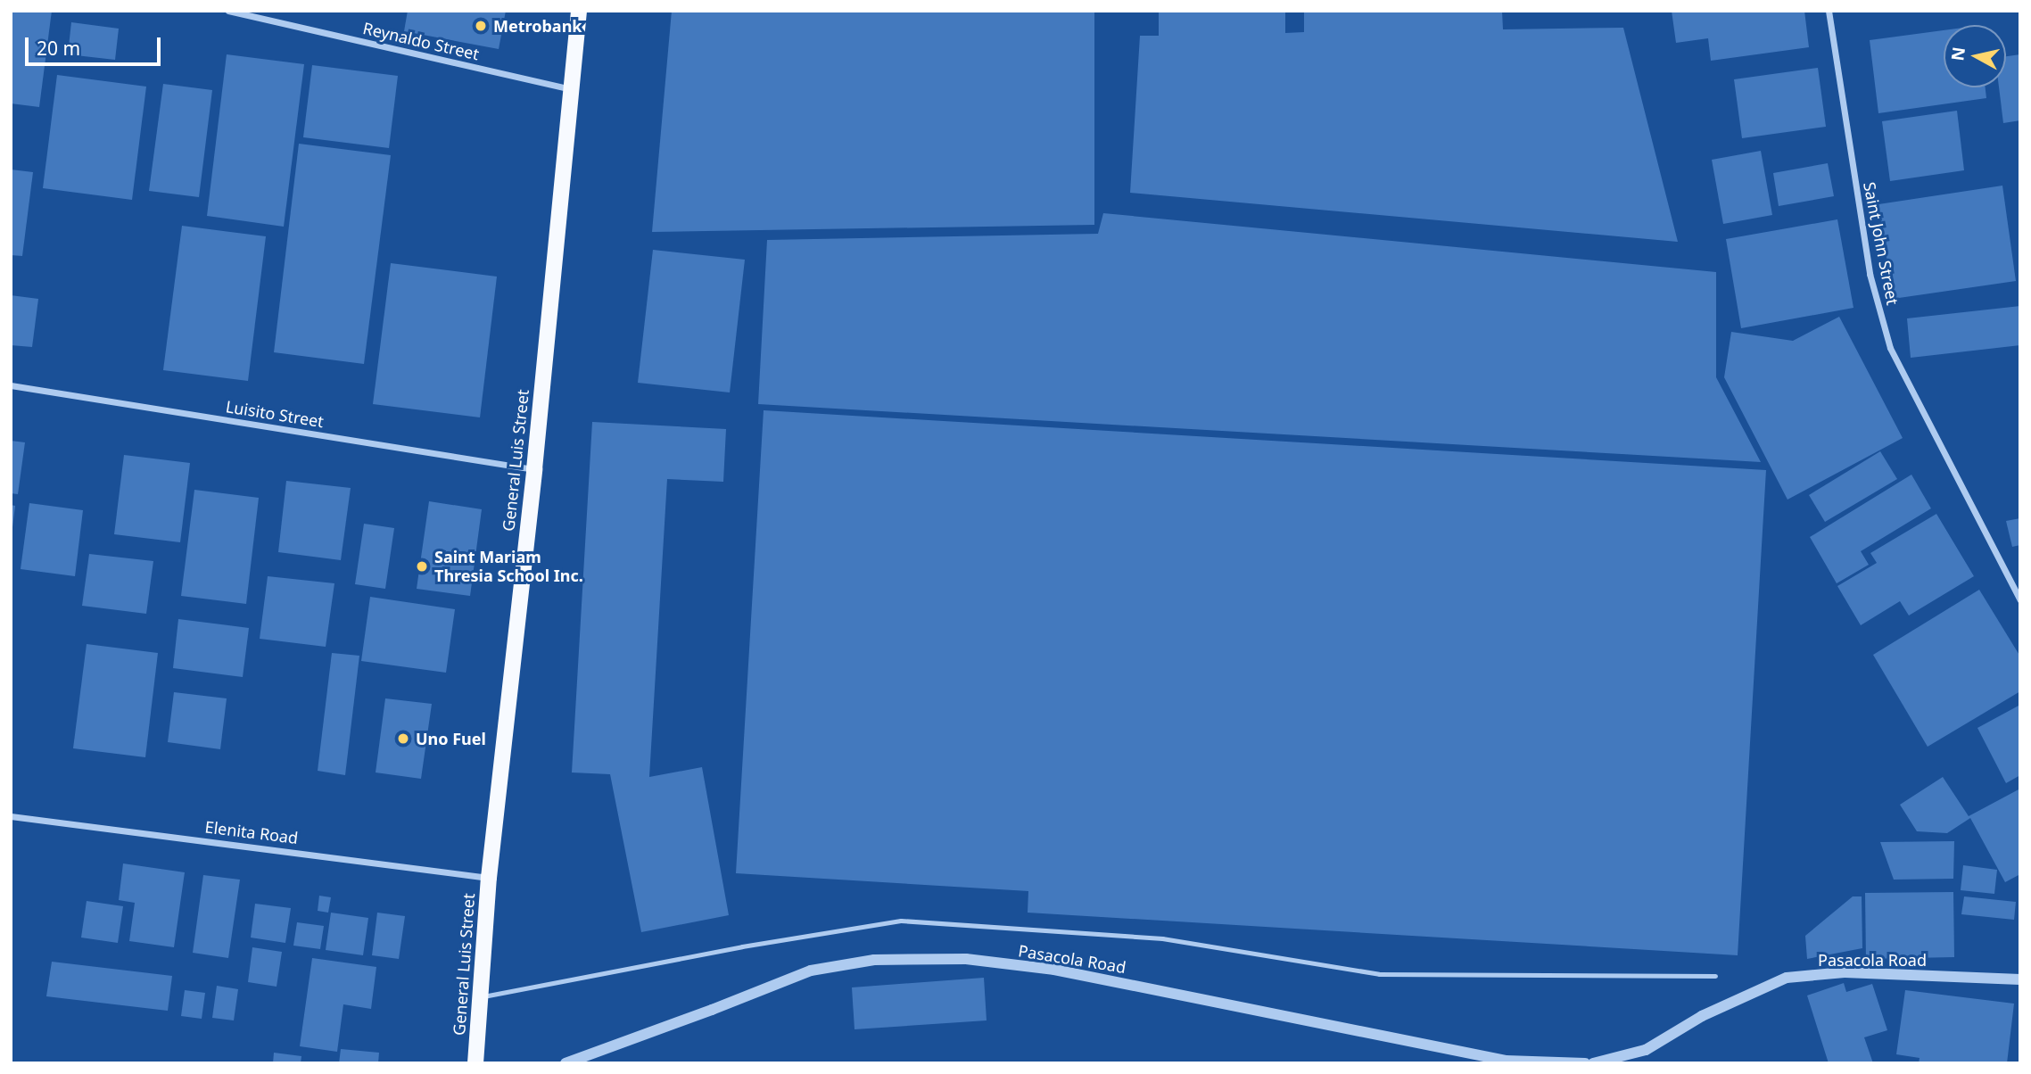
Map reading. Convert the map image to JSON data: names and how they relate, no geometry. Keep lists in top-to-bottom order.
{
  "streets": {
    "main road": ["General Luis Street"],
    "street": [
      "Reynaldo Street",
      "Saint John Street",
      "Luisito Street",
      "Elenita Road",
      "Pasacola Road"
    ]
  },
  "crossings": [
    ["Reynaldo Street", "General Luis Street"],
    ["Luisito Street", "General Luis Street"],
    ["General Luis Street", "Elenita Road"]
  ],
  "places": ["Metrobank", "Saint Mariam Thresia School Inc.", "Uno Fuel"],
  "scale_bar": "20 m",
  "north": "left"
}
